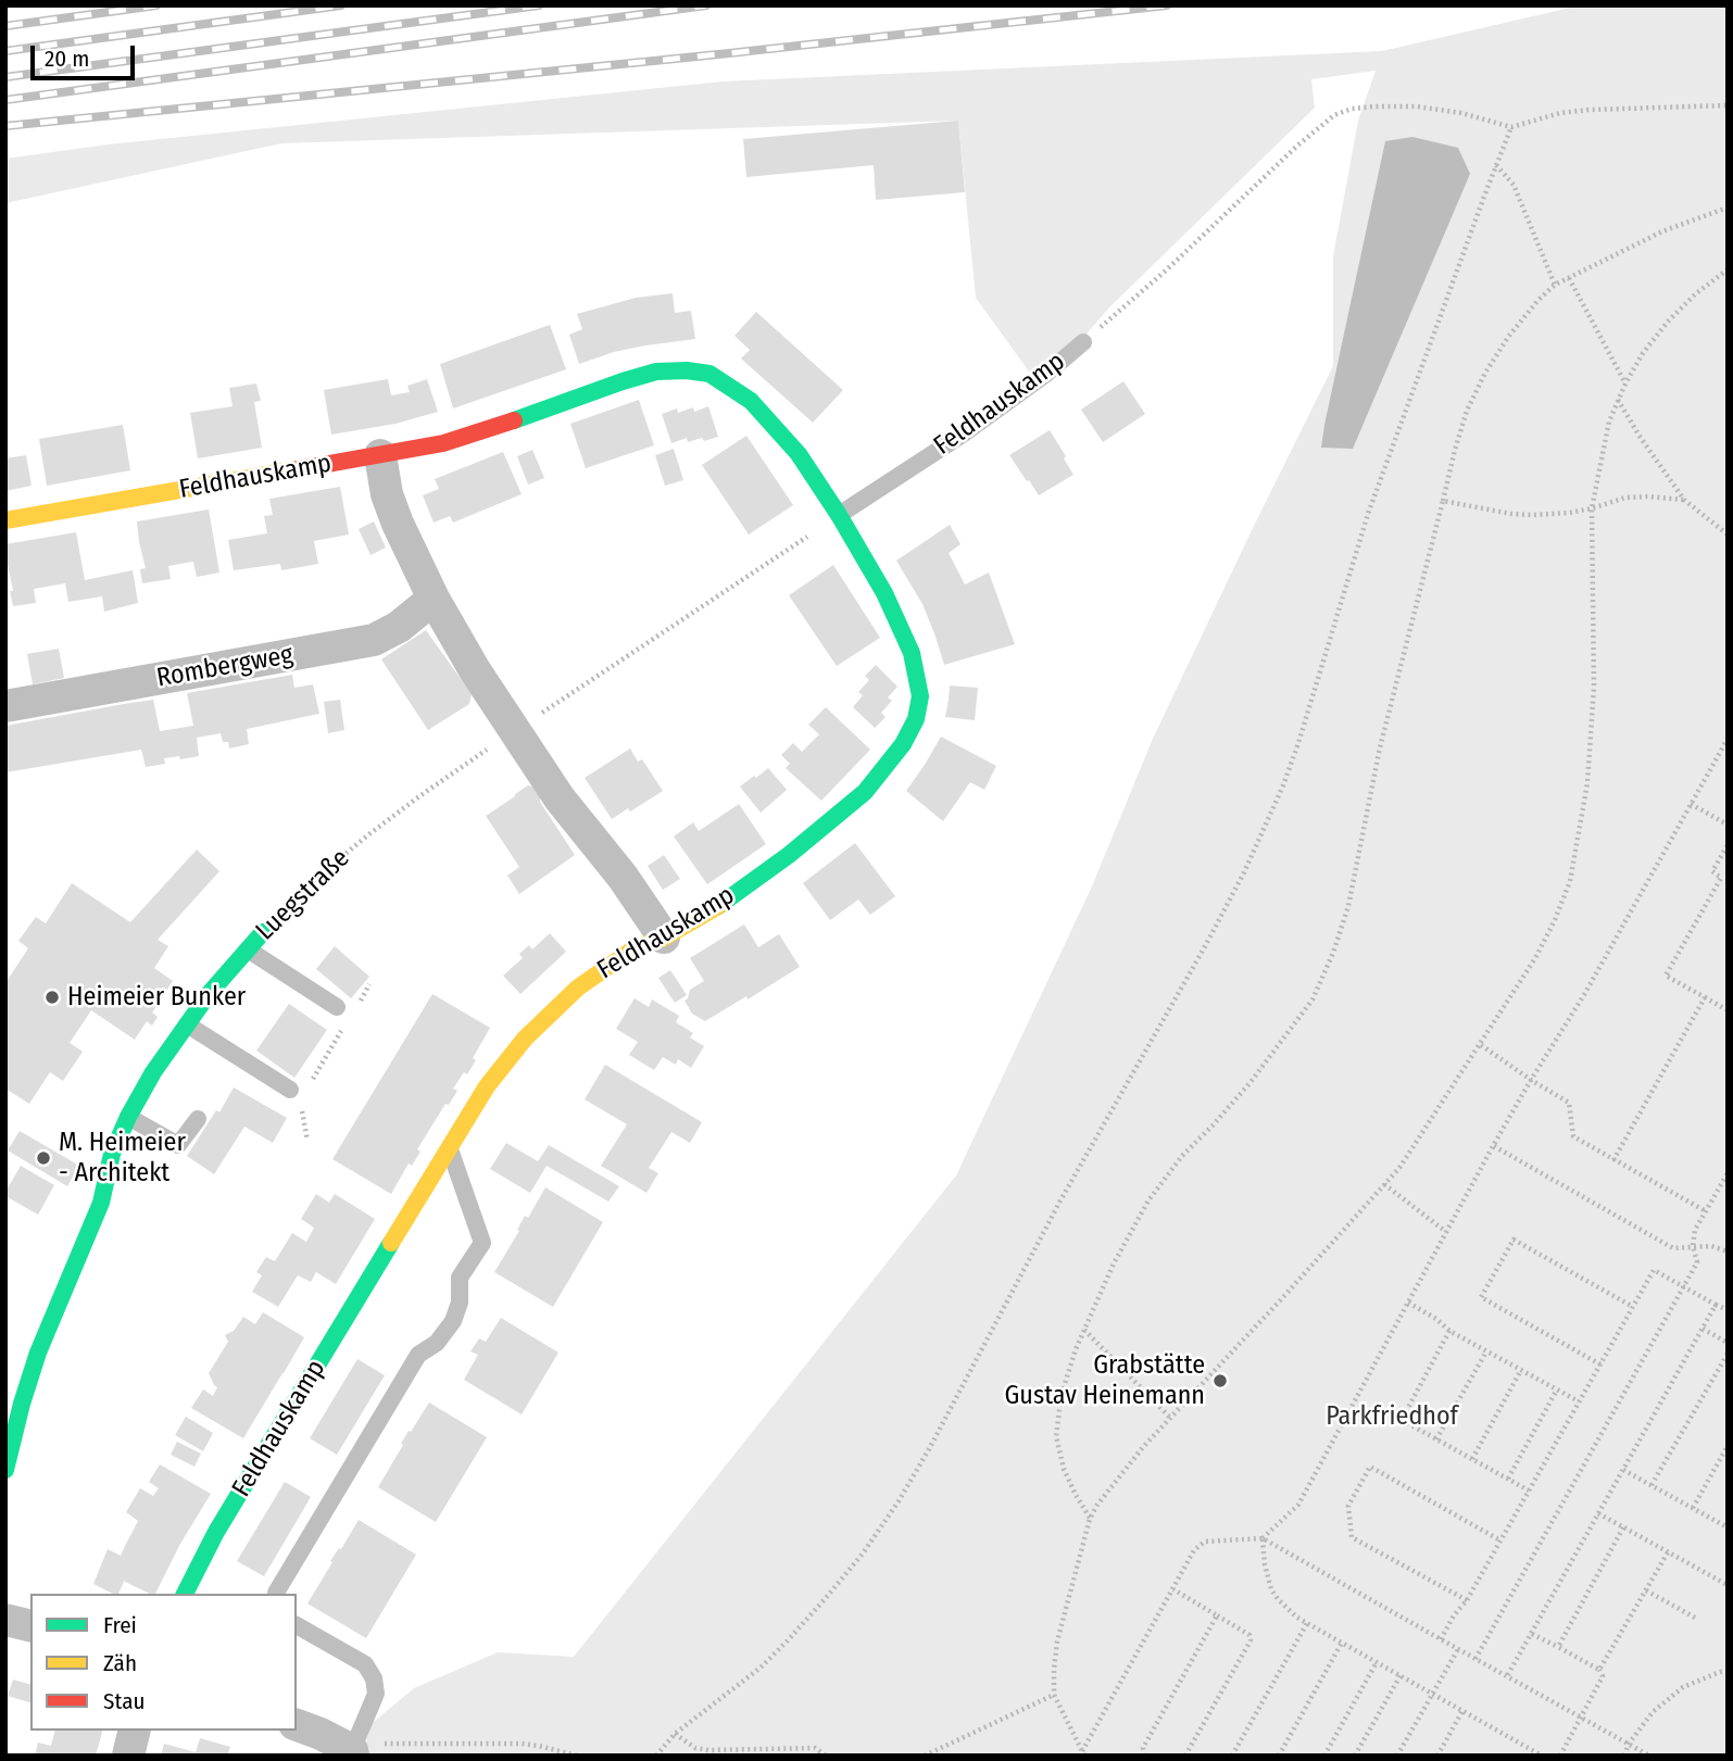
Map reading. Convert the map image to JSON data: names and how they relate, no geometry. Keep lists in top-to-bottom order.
{
  "streets": {
    "street": ["Feldhauskamp", "Rombergweg", "Luegstraße"]
  },
  "crossings": [
    ["Feldhauskamp", "Luegstraße"]
  ],
  "parks": ["Parkfriedhof"],
  "places": ["Heimeier Bunker", "M. Heimeier - Architekt", "Grabstätte Gustav Heinemann"],
  "legend": ["Frei", "Zäh", "Stau"],
  "scale_bar": "20 m"
}
